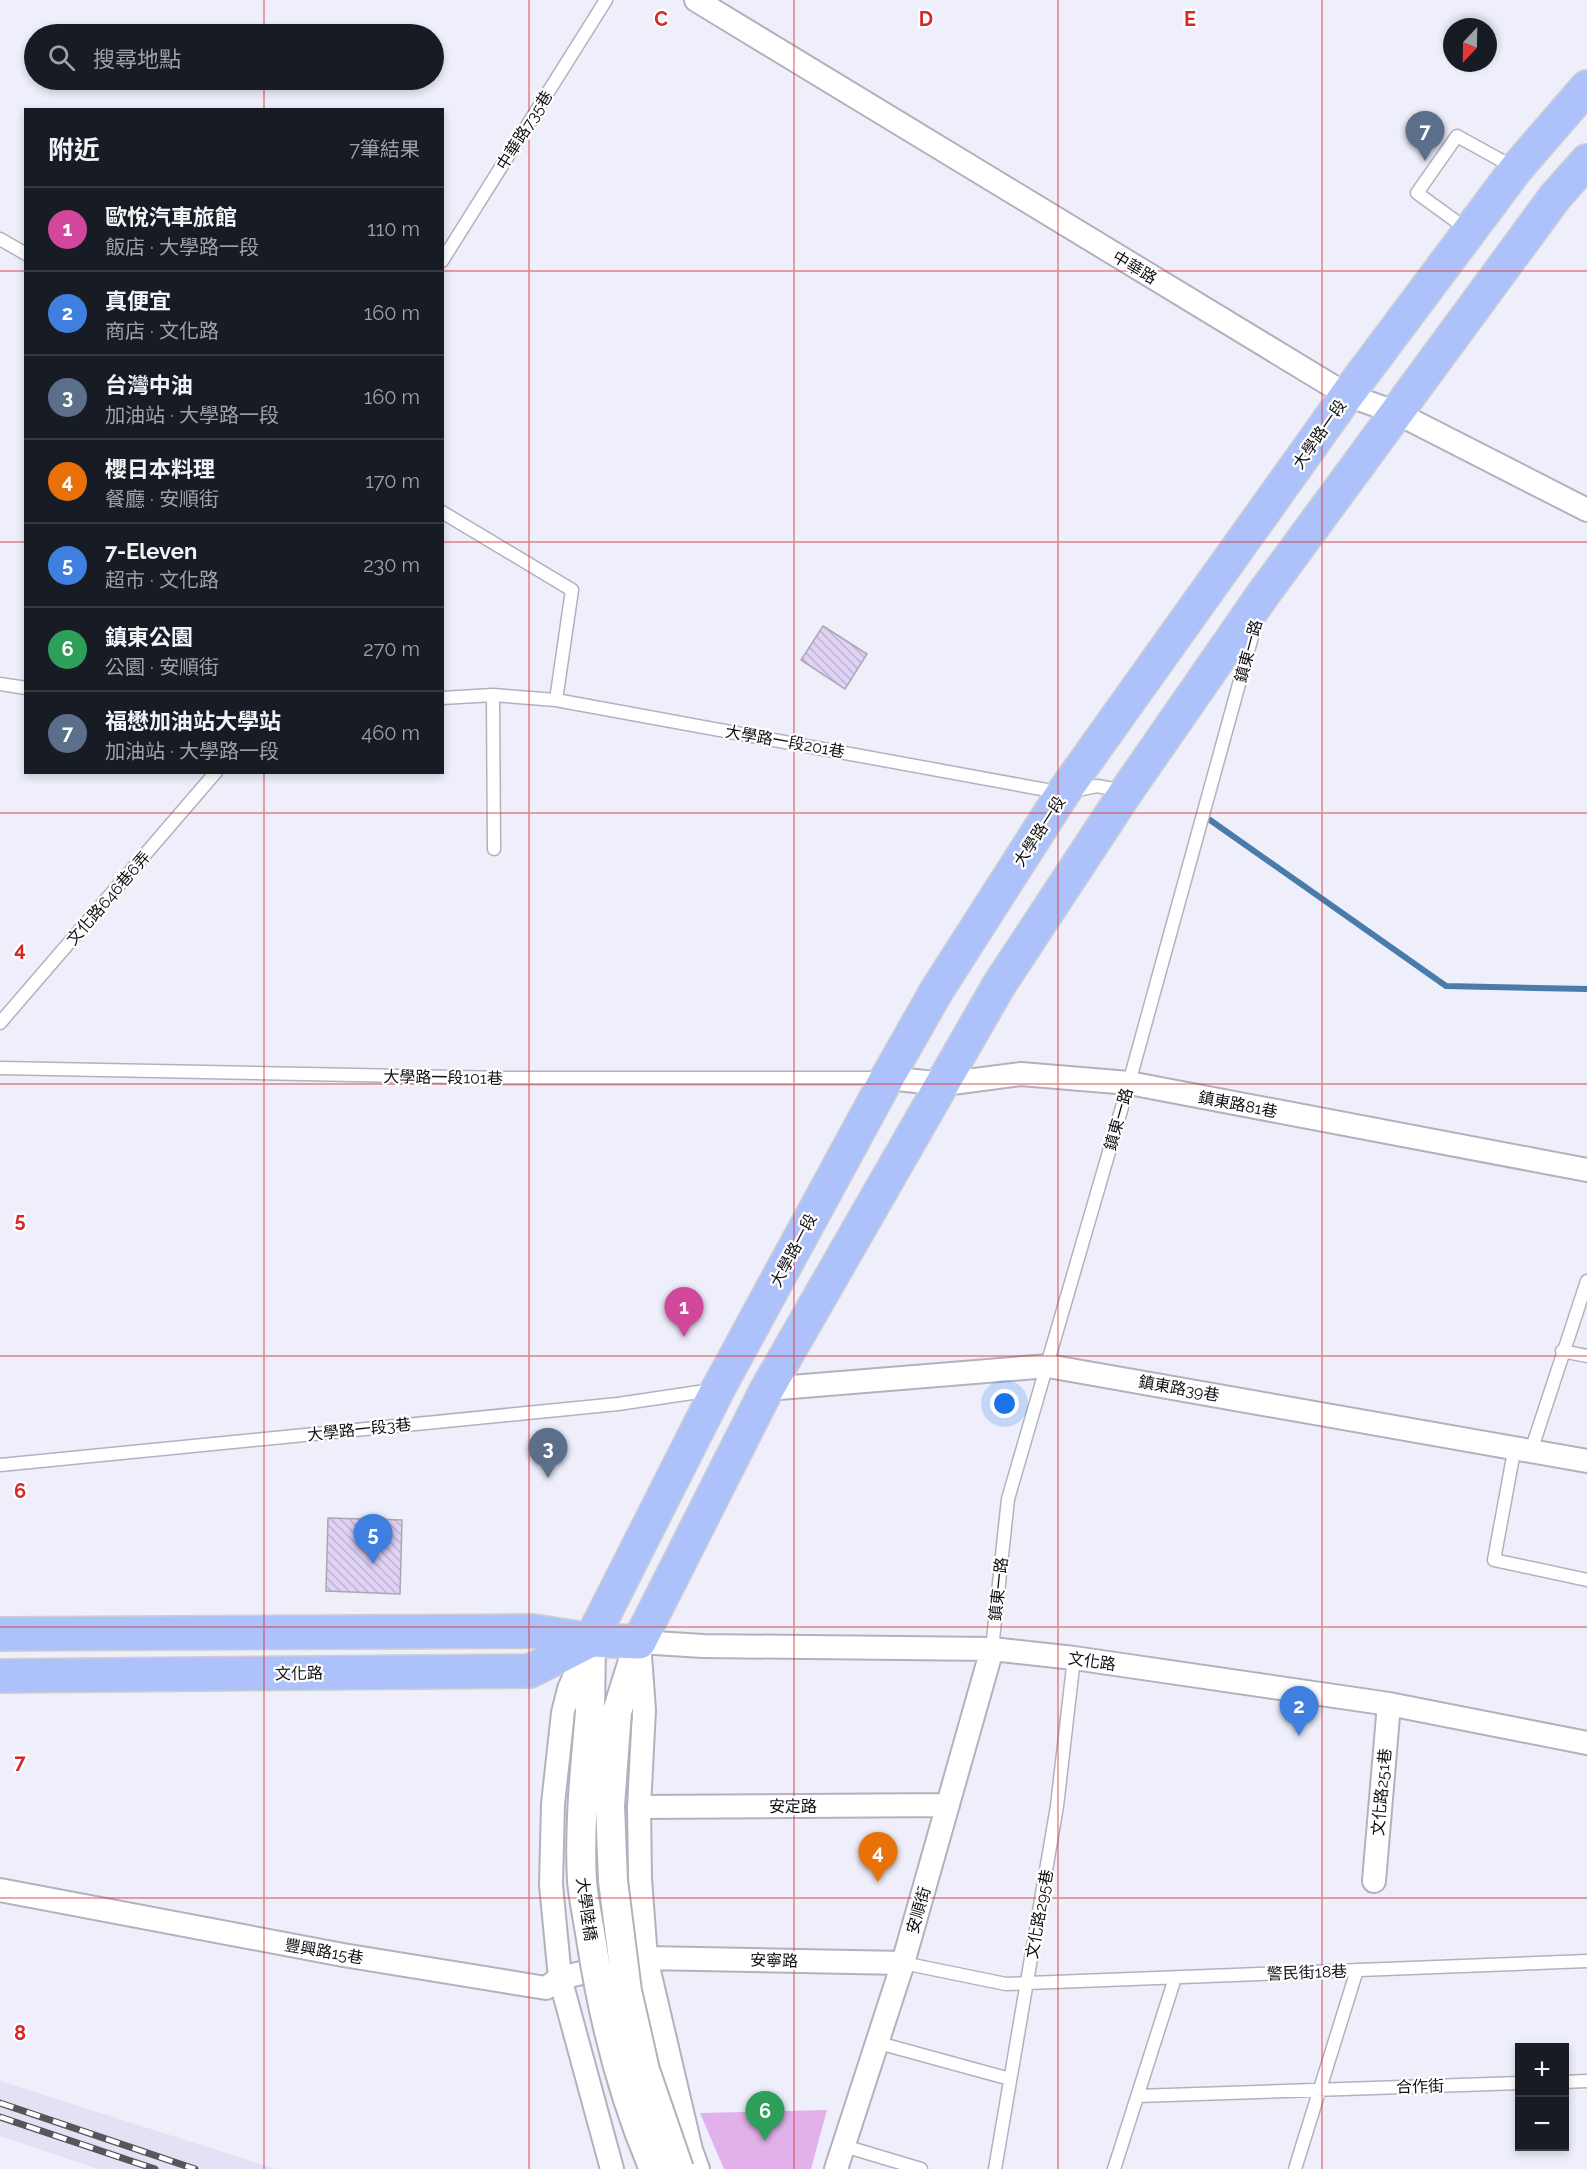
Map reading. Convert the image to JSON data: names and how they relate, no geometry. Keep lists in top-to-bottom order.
{
  "streets": {
    "main road": ["大學路一段", "文化路"],
    "street": [
      "中華路",
      "鎮東路81巷",
      "鎮東路39巷",
      "文化路251巷",
      "安定路",
      "大學陸橋",
      "安順街",
      "豐興路15巷",
      "安寧路"
    ],
    "lane": [
      "中華路735巷",
      "鎮東一路",
      "大學路一段201巷",
      "文化路646巷6弄",
      "大學路一段101巷",
      "大學路一段3巷",
      "文化路295巷",
      "警民街18巷",
      "合作街"
    ]
  },
  "crossings": [
    ["中華路", "大學路一段"],
    ["大學路一段", "大學路一段201巷"],
    ["大學路一段", "大學路一段101巷"],
    ["大學路一段", "鎮東路81巷"],
    ["大學路一段", "大學路一段3巷"],
    ["大學路一段", "文化路"],
    ["大學路一段", "大學陸橋"],
    ["鎮東一路", "鎮東路81巷"],
    ["鎮東一路", "鎮東路39巷"],
    ["鎮東一路", "文化路"],
    ["鎮東一路", "安順街"],
    ["大學路一段101巷", "鎮東路81巷"],
    ["文化路", "文化路251巷"],
    ["文化路", "大學陸橋"],
    ["文化路", "安順街"],
    ["文化路", "文化路295巷"],
    ["安定路", "安順街"],
    ["安順街", "安寧路"],
    ["安順街", "警民街18巷"],
    ["文化路295巷", "警民街18巷"],
    ["豐興路15巷", "安寧路"],
    ["安寧路", "警民街18巷"]
  ],
  "north": "bottom",
  "page": {
    "search": "搜尋地點",
    "heading": ["附近", "7筆結果"],
    "pins": [
      "7",
      "1",
      "3",
      "5",
      "2",
      "4",
      "6"
    ],
    "list": [
      {
        "mark": "1",
        "name": "歐悅汽車旅館",
        "note": "飯店 · 大學路一段",
        "value": "110 m"
      },
      {
        "mark": "2",
        "name": "真便宜",
        "note": "商店 · 文化路",
        "value": "160 m"
      },
      {
        "mark": "3",
        "name": "台灣中油",
        "note": "加油站 · 大學路一段",
        "value": "160 m"
      },
      {
        "mark": "4",
        "name": "櫻日本料理",
        "note": "餐廳 · 安順街",
        "value": "170 m"
      },
      {
        "mark": "5",
        "name": "7-Eleven",
        "note": "超市 · 文化路",
        "value": "230 m"
      },
      {
        "mark": "6",
        "name": "鎮東公園",
        "note": "公園 · 安順街",
        "value": "270 m"
      },
      {
        "mark": "7",
        "name": "福懋加油站大學站",
        "note": "加油站 · 大學路一段",
        "value": "460 m"
      }
    ],
    "map_buttons": ["+", "−"]
  },
  "grid": {
    "columns": ["C", "D", "E"],
    "rows": [
      "4",
      "5",
      "6",
      "7",
      "8"
    ]
  }
}
